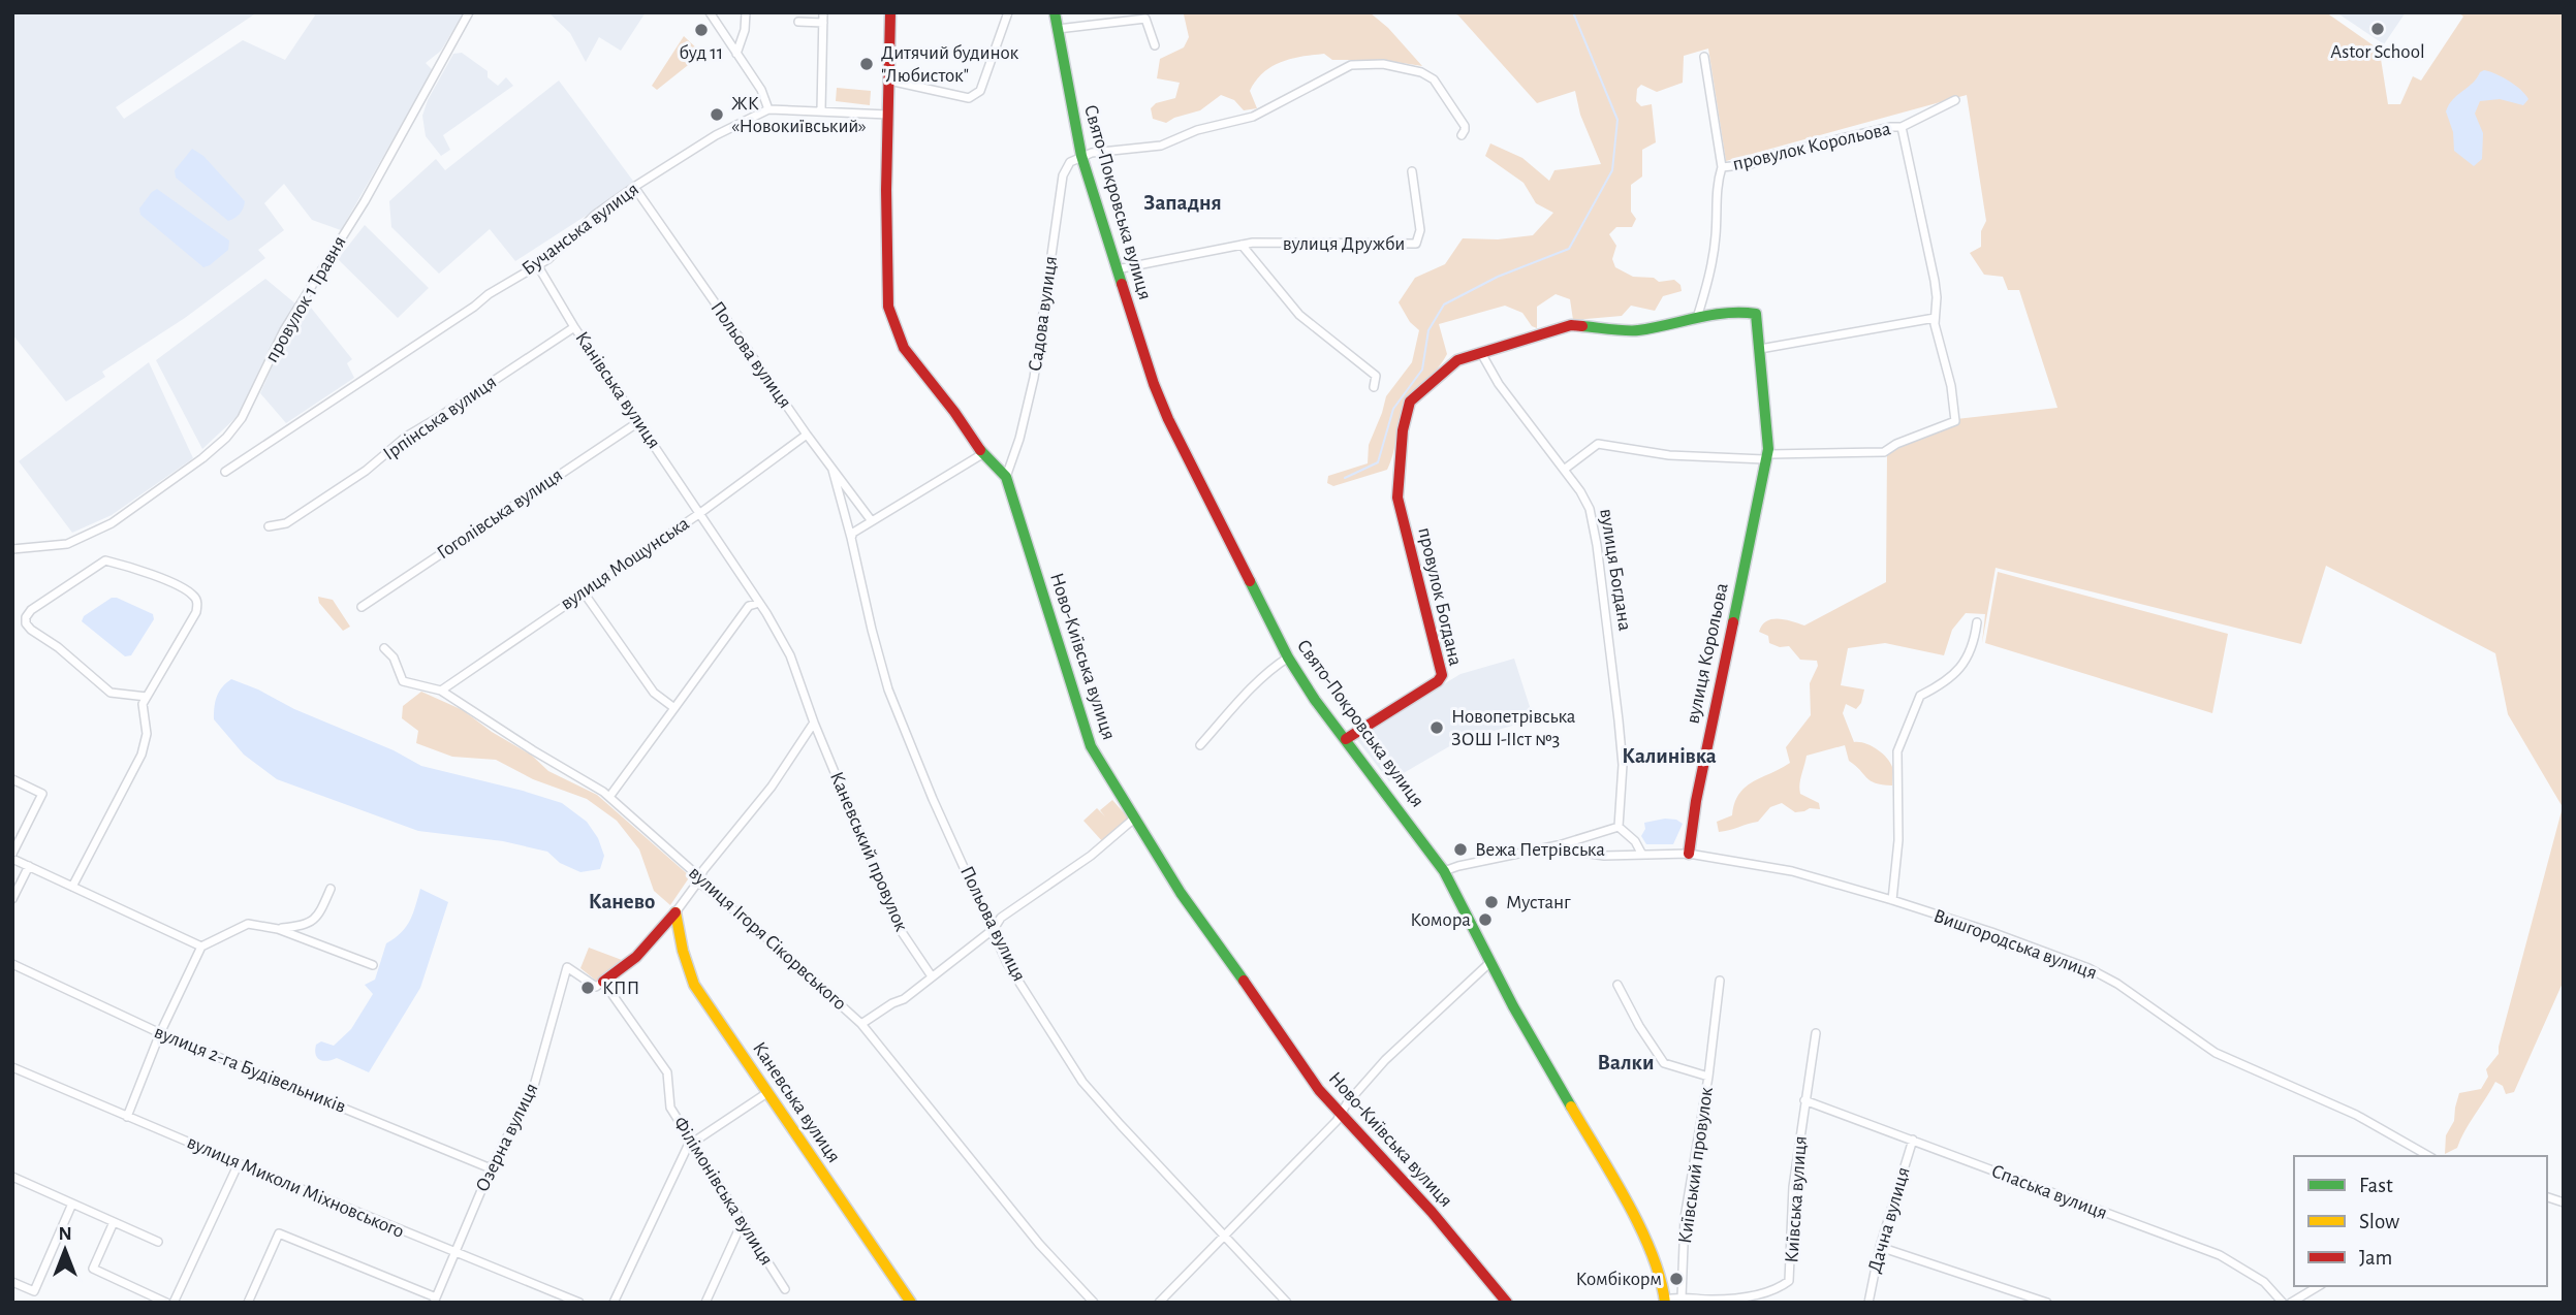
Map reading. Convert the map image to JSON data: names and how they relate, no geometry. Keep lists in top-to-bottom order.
{
  "streets": {
    "street": [
      "провулок Корольова",
      "Свято-Покровська вулиця",
      "Бучанська вулиця",
      "вулиця Дружби",
      "провулок 1 Травня",
      "Садова вулиця",
      "Польова вулиця",
      "Канівська вулиця",
      "Ірпінська вулиця",
      "Гоголівська вулиця",
      "вулиця Мощунська",
      "вулиця Богдана",
      "провулок Богдана",
      "вулиця Корольова",
      "Ново-Київська вулиця",
      "Каневський провулок",
      "вулиця Ігоря Сікорвського",
      "Вишгородська вулиця",
      "вулиця 2-га Будівельників",
      "Каневська вулиця",
      "Озерна вулиця",
      "Київський провулок",
      "вулиця Миколи Міхновського",
      "Філімонівська вулиця",
      "Спаська вулиця",
      "Київська вулиця",
      "Дачна вулиця"
    ]
  },
  "crossings": [
    ["провулок Корольова", "вулиця Корольова"],
    ["Свято-Покровська вулиця", "вулиця Дружби"],
    ["Свято-Покровська вулиця", "Садова вулиця"],
    ["Свято-Покровська вулиця", "провулок Богдана"],
    ["Свято-Покровська вулиця", "Вишгородська вулиця"],
    ["Свято-Покровська вулиця", "Київська вулиця"],
    ["Бучанська вулиця", "Польова вулиця"],
    ["Бучанська вулиця", "Канівська вулиця"],
    ["Бучанська вулиця", "Ново-Київська вулиця"],
    ["Садова вулиця", "Ново-Київська вулиця"],
    ["Польова вулиця", "вулиця Мощунська"],
    ["Канівська вулиця", "Ірпінська вулиця"],
    ["Канівська вулиця", "Гоголівська вулиця"],
    ["Канівська вулиця", "вулиця Мощунська"],
    ["вулиця Мощунська", "вулиця Ігоря Сікорвського"],
    ["вулиця Богдана", "провулок Богдана"],
    ["вулиця Богдана", "Вишгородська вулиця"],
    ["вулиця Корольова", "Вишгородська вулиця"],
    ["вулиця 2-га Будівельників", "Озерна вулиця"],
    ["Озерна вулиця", "вулиця Миколи Міхновського"],
    ["Озерна вулиця", "Філімонівська вулиця"],
    ["Київський провулок", "Київська вулиця"],
    ["Спаська вулиця", "Київська вулиця"],
    ["Спаська вулиця", "Дачна вулиця"]
  ],
  "districts": [
    "Западня",
    "Калинівка",
    "Канево",
    "Валки"
  ],
  "places": [
    "Astor School",
    "буд 11",
    "Дитячий будинок \"Любисток\"",
    "ЖК «Новокиївський»",
    "Новопетрівська ЗОШ I-IIст №3",
    "Вежа Петрівська",
    "Мустанг",
    "Комора",
    "КПП",
    "Комбікорм"
  ],
  "legend": ["Fast", "Slow", "Jam"],
  "north": "top"
}
